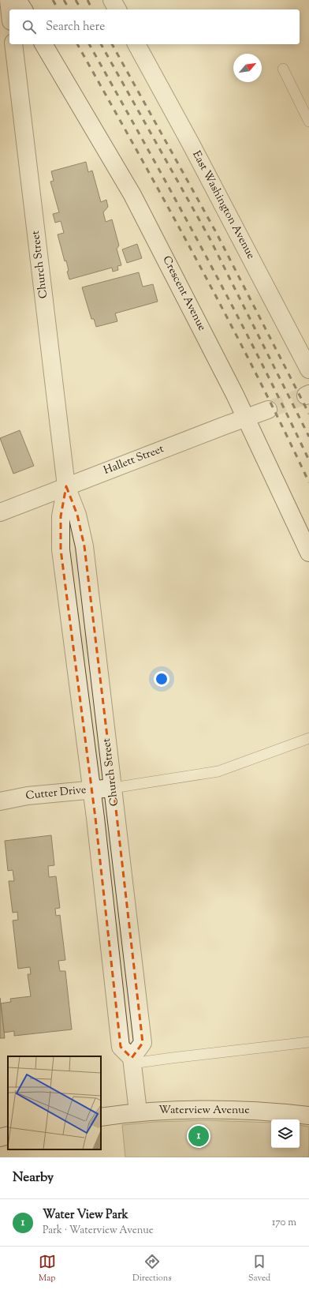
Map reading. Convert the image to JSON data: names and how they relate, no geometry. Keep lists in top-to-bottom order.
{
  "streets": {
    "street": [
      "East Washington Avenue",
      "Church Street",
      "Crescent Avenue",
      "Hallett Street",
      "Cutter Drive",
      "Waterview Avenue"
    ]
  },
  "crossings": [
    ["Church Street", "Hallett Street"],
    ["Church Street", "Cutter Drive"],
    ["Crescent Avenue", "Hallett Street"]
  ],
  "north": "top right",
  "page": {
    "search": "Search here",
    "pins": "1",
    "heading": "Nearby",
    "list": [
      {
        "mark": "1",
        "name": "Water View Park",
        "note": "Park · Waterview Avenue",
        "value": "170 m"
      }
    ],
    "nav": ["Map", "Directions", "Saved"]
  }
}
